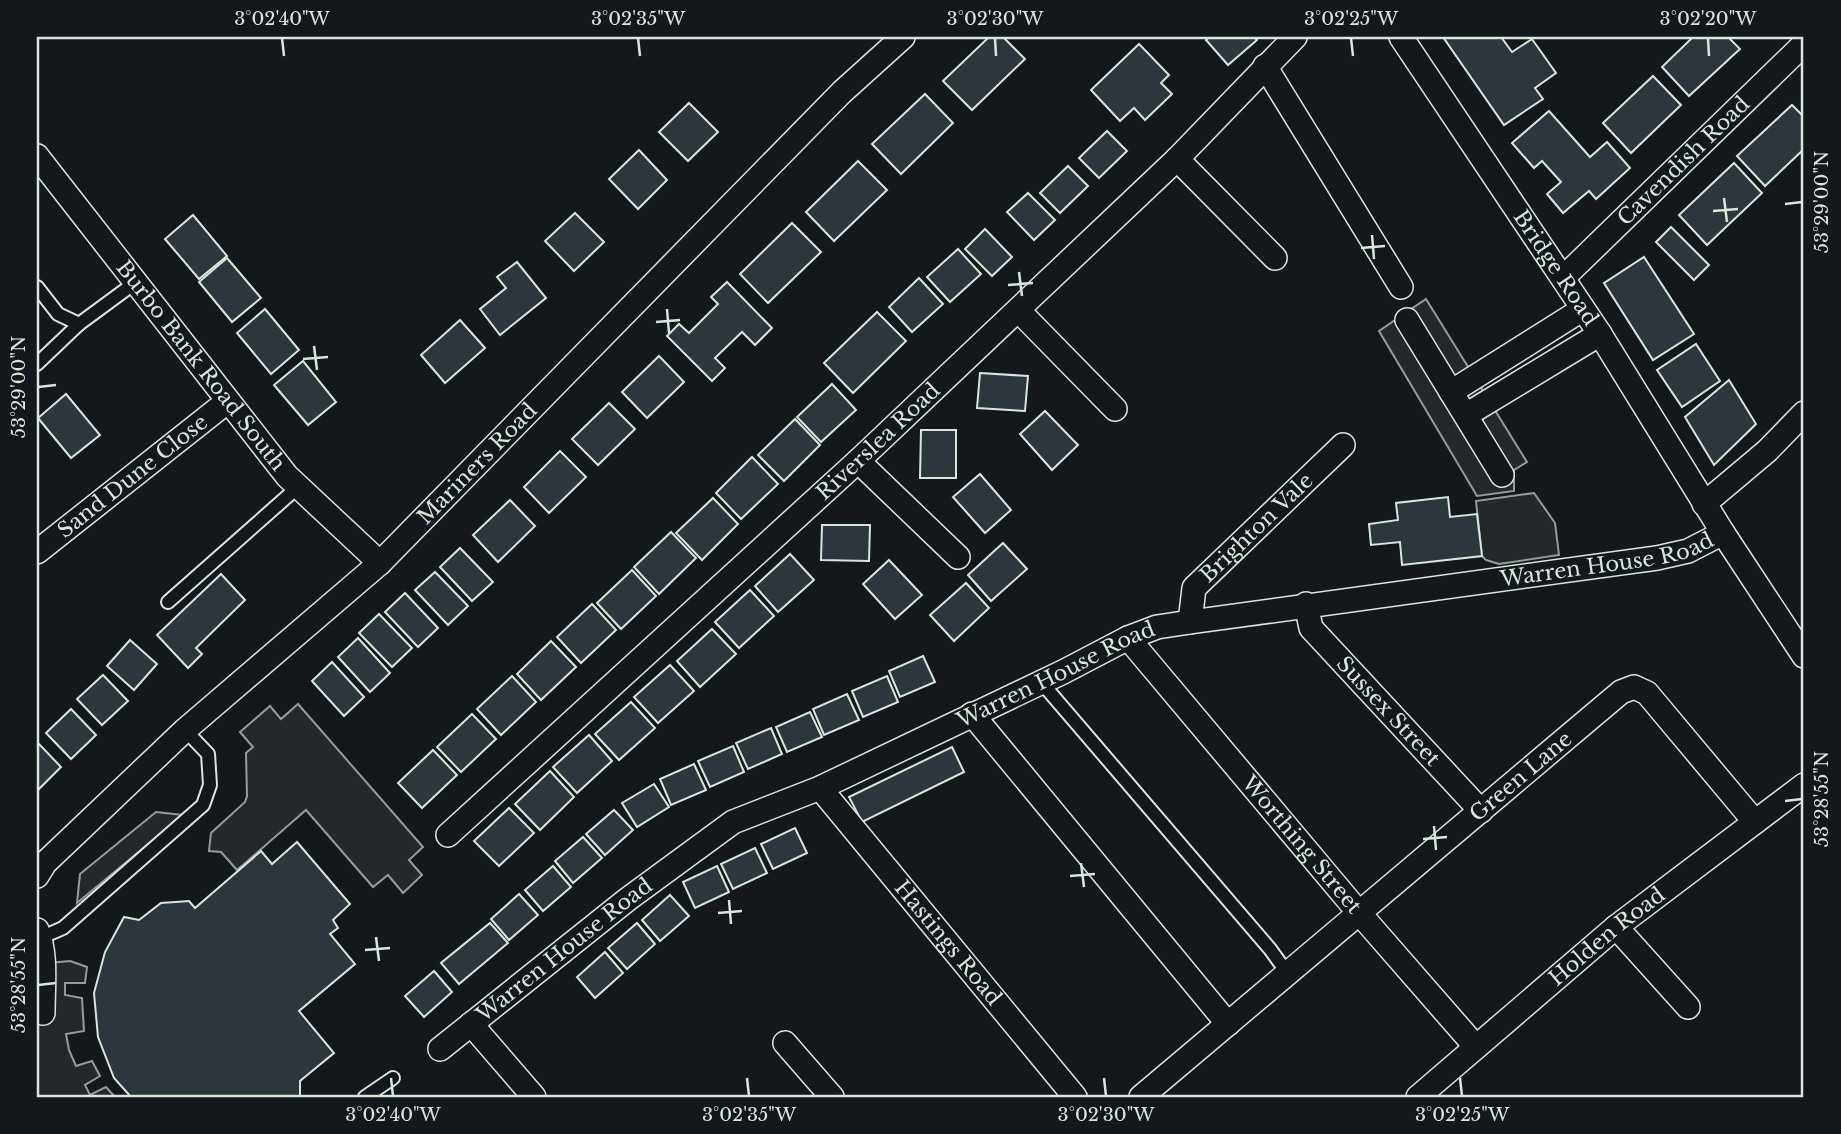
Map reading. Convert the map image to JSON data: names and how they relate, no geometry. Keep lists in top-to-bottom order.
{
  "streets": {
    "street": [
      "Cavendish Road",
      "Bridge Road",
      "Burbo Bank Road South",
      "Riverslea Road",
      "Mariners Road",
      "Sand Dune Close",
      "Brighton Vale",
      "Warren House Road",
      "Sussex Street",
      "Green Lane",
      "Worthing Street",
      "Holden Road",
      "Hastings Road"
    ]
  },
  "crossings": [
    ["Cavendish Road", "Bridge Road"],
    ["Bridge Road", "Warren House Road"],
    ["Burbo Bank Road South", "Mariners Road"],
    ["Burbo Bank Road South", "Sand Dune Close"],
    ["Brighton Vale", "Warren House Road"],
    ["Warren House Road", "Sussex Street"],
    ["Warren House Road", "Worthing Street"],
    ["Warren House Road", "Hastings Road"],
    ["Sussex Street", "Green Lane"],
    ["Green Lane", "Worthing Street"],
    ["Green Lane", "Holden Road"],
    ["Worthing Street", "Holden Road"]
  ],
  "coordinates": [
    "3°02'40\"W",
    "3°02'35\"W",
    "3°02'30\"W",
    "3°02'25\"W",
    "3°02'20\"W",
    "53°29'00\"N",
    "53°28'55\"N"
  ]
}
